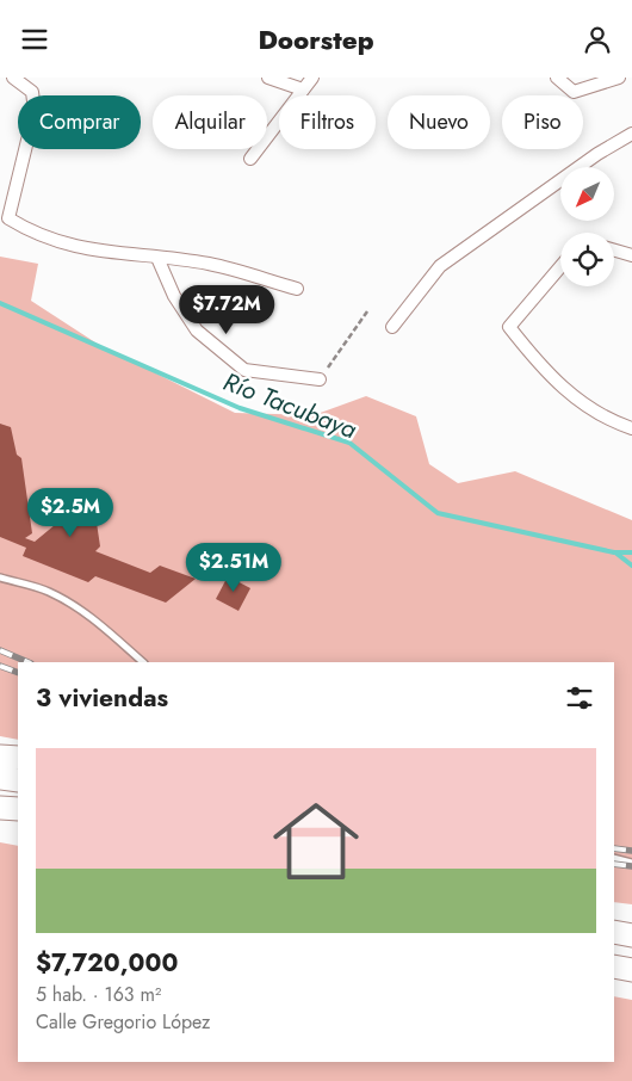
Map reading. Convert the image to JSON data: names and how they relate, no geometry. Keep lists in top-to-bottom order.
{
  "water": ["Río Tacubaya"],
  "north": "bottom left",
  "page": {
    "header": "Doorstep",
    "chip": [
      "Comprar",
      "Alquilar",
      "Filtros",
      "Nuevo",
      "Piso"
    ],
    "price": ["$7.72M", "$2.5M", "$2.51M"],
    "heading": "3 viviendas",
    "list": [
      {
        "name": "$7,720,000",
        "note": "5 hab. · 163 m² · Calle Gregorio López"
      }
    ]
  }
}
